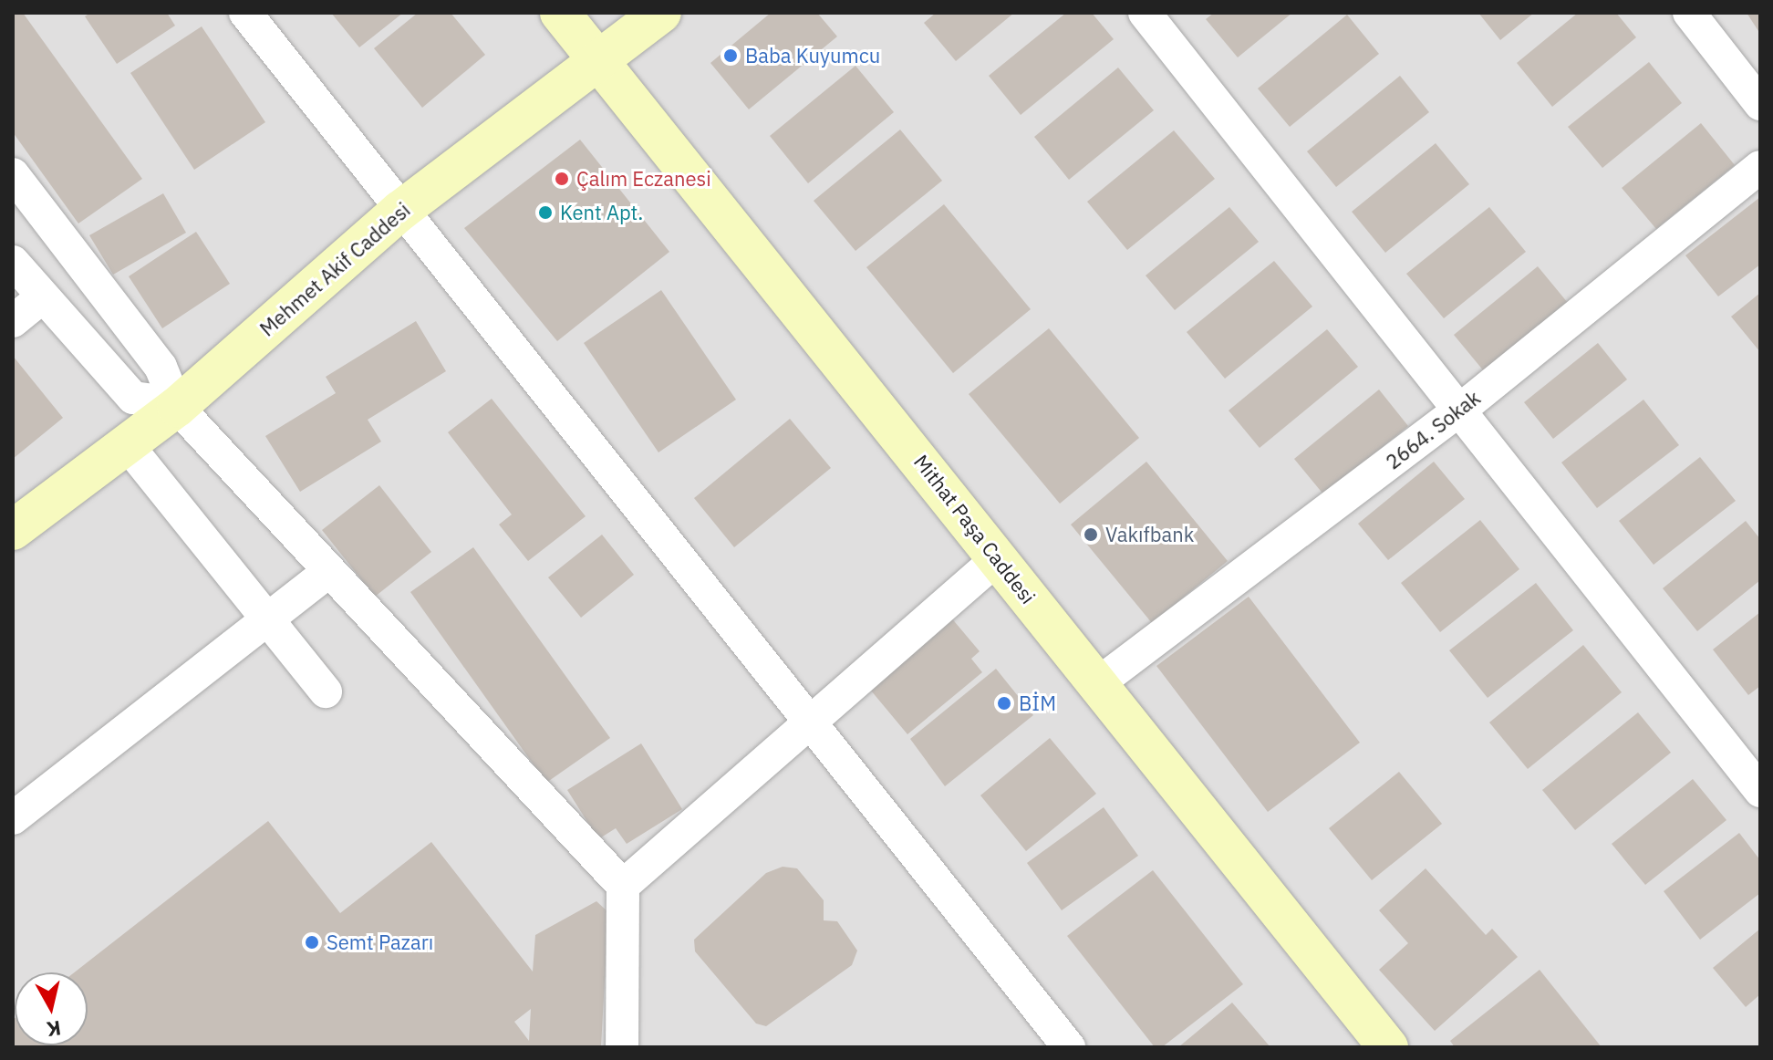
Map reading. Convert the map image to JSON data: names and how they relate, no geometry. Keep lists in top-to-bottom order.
{
  "streets": {
    "street": ["Mehmet Akif Caddesi", "2664. Sokak", "Mithat Paşa Caddesi"]
  },
  "crossings": [
    ["Mehmet Akif Caddesi", "Mithat Paşa Caddesi"],
    ["2664. Sokak", "Mithat Paşa Caddesi"]
  ],
  "places": [
    "Baba Kuyumcu",
    "Çalım Eczanesi",
    "Kent Apt.",
    "Vakıfbank",
    "BİM",
    "Semt Pazarı"
  ],
  "north": "bottom"
}
